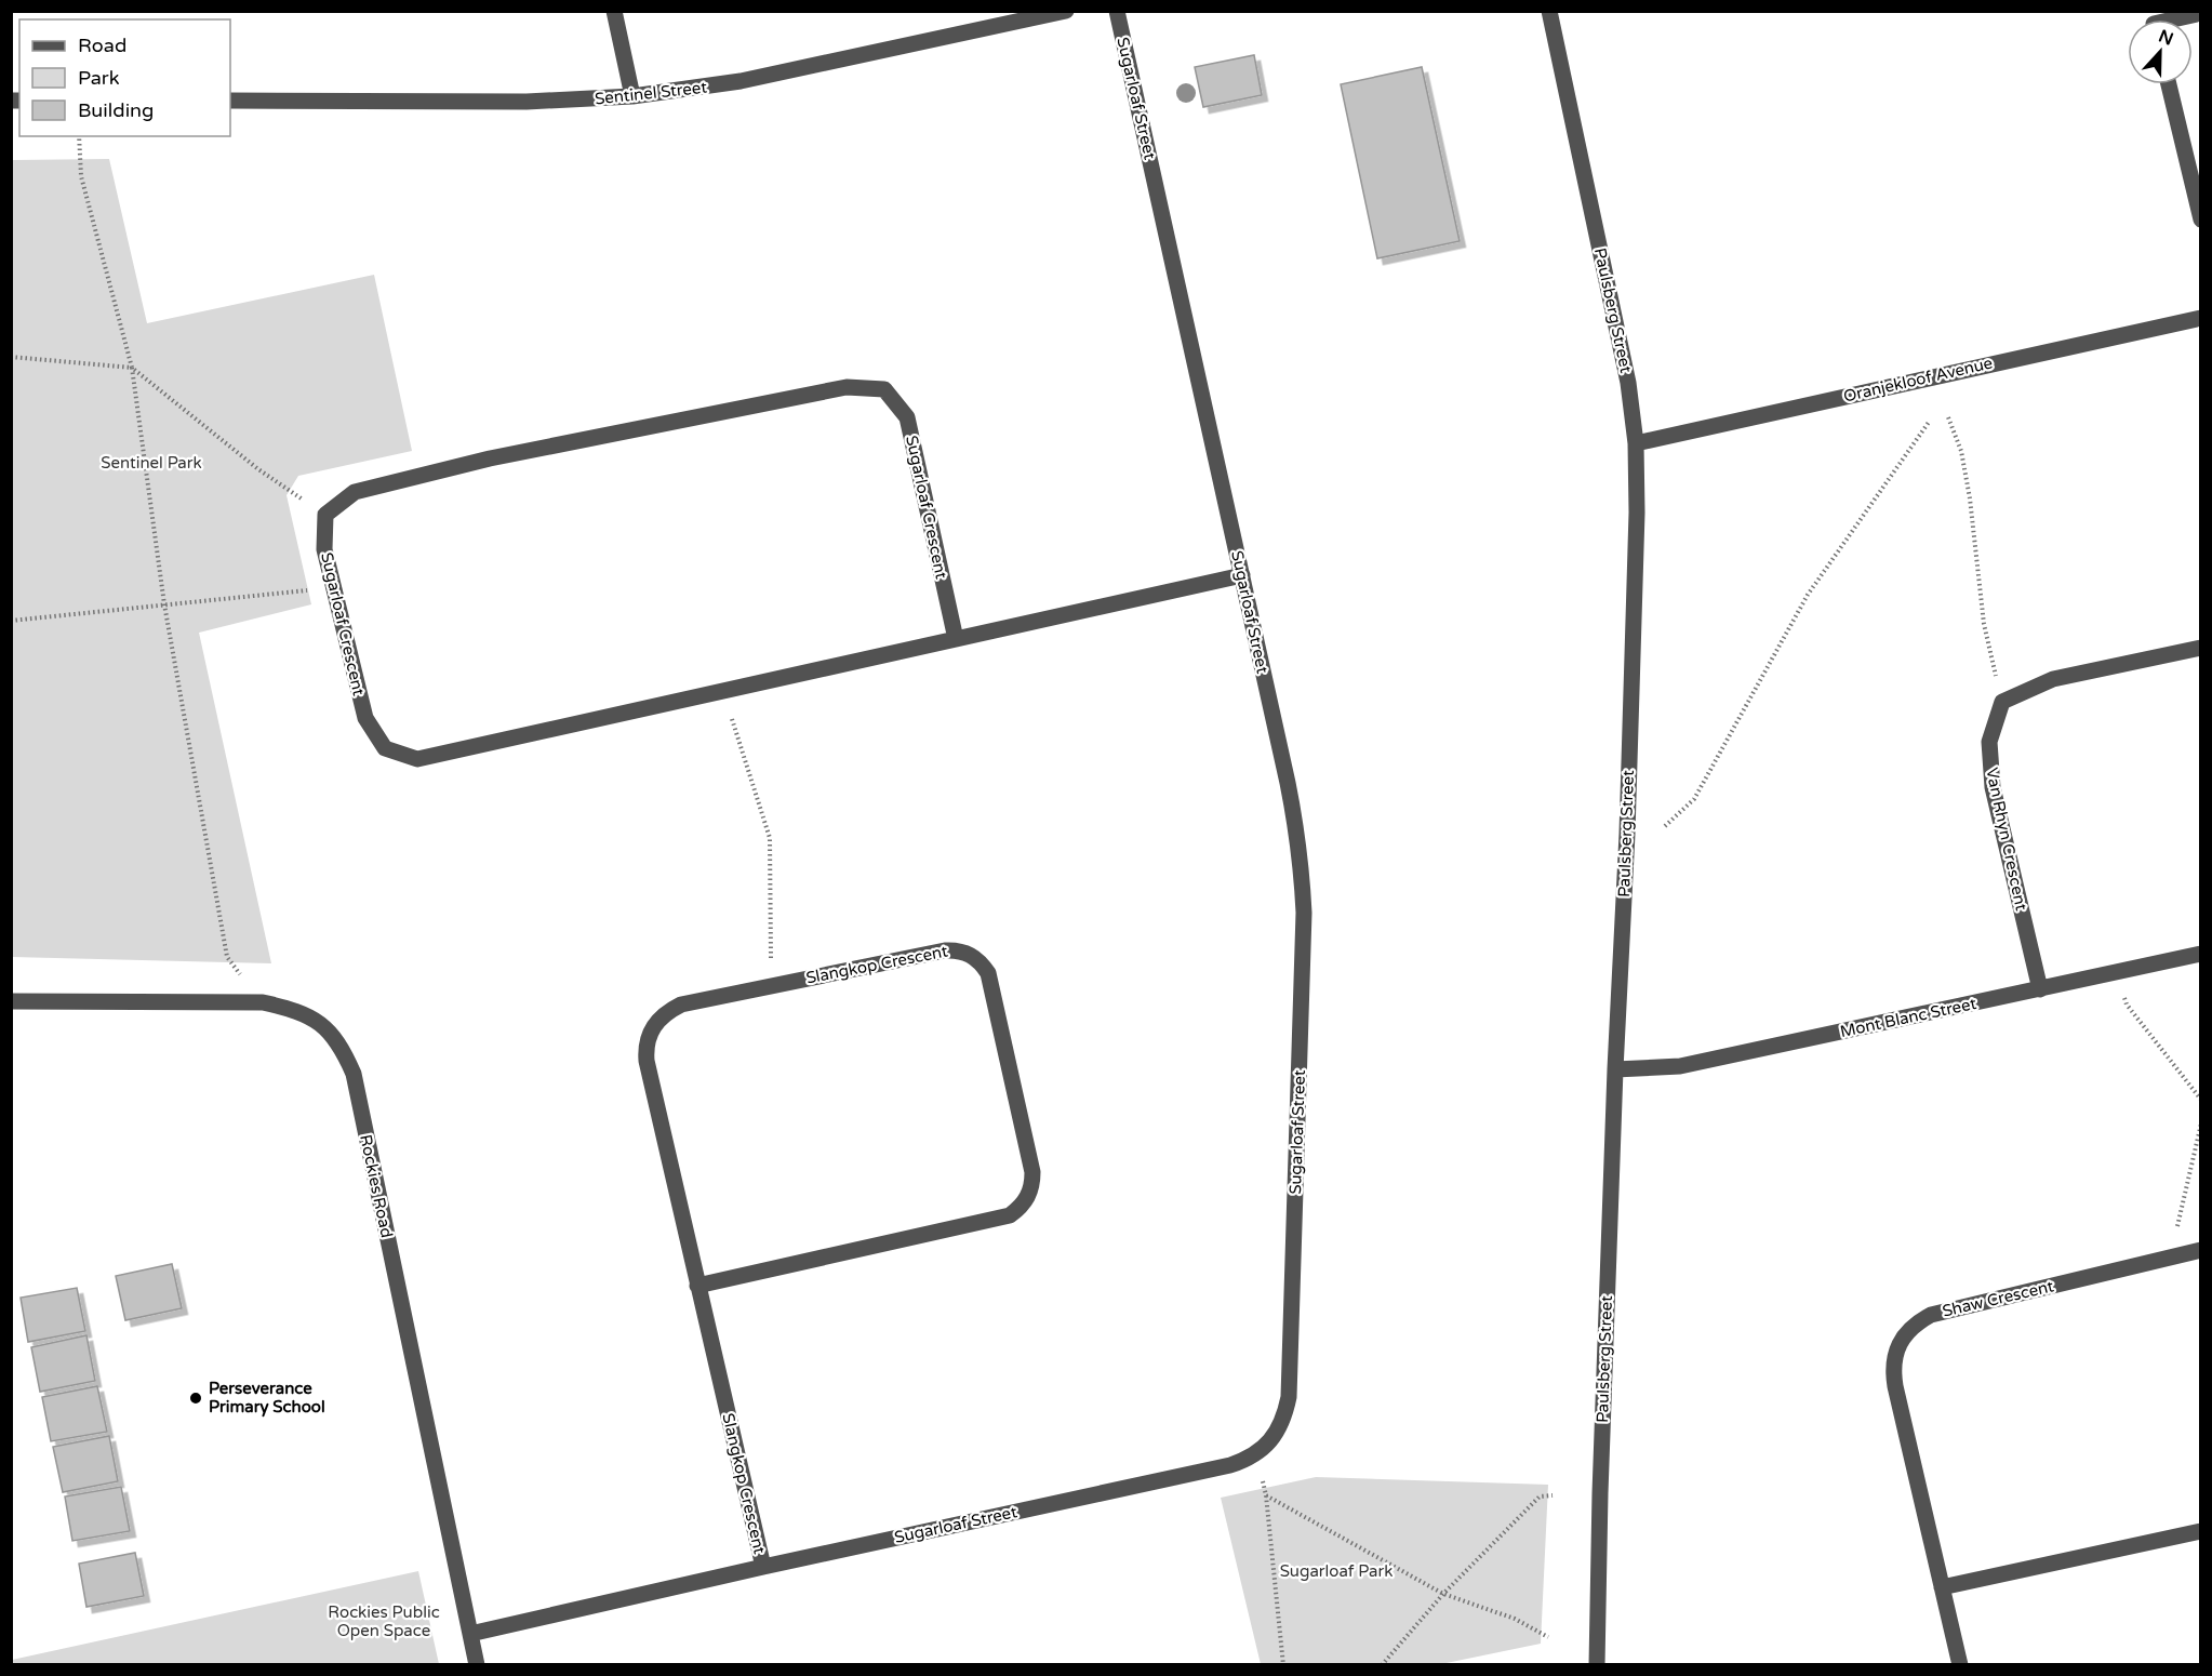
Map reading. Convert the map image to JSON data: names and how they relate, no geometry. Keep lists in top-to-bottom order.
{
  "streets": {
    "street": [
      "Sentinel Street",
      "Sugarloaf Street",
      "Paulsberg Street",
      "Oranjekloof Avenue",
      "Sugarloaf Crescent",
      "Van Rhyn Crescent",
      "Slangkop Crescent",
      "Mont Blanc Street",
      "Rockies Road",
      "Shaw Crescent"
    ]
  },
  "crossings": [
    ["Sugarloaf Street", "Sugarloaf Crescent"],
    ["Sugarloaf Street", "Slangkop Crescent"],
    ["Sugarloaf Street", "Rockies Road"],
    ["Paulsberg Street", "Oranjekloof Avenue"],
    ["Paulsberg Street", "Mont Blanc Street"],
    ["Van Rhyn Crescent", "Mont Blanc Street"]
  ],
  "parks": ["Sentinel Park", "Sugarloaf Park", "Rockies Public Open Space"],
  "places": ["Perseverance Primary School"],
  "legend": ["Road", "Park", "Building"],
  "north": "top"
}
